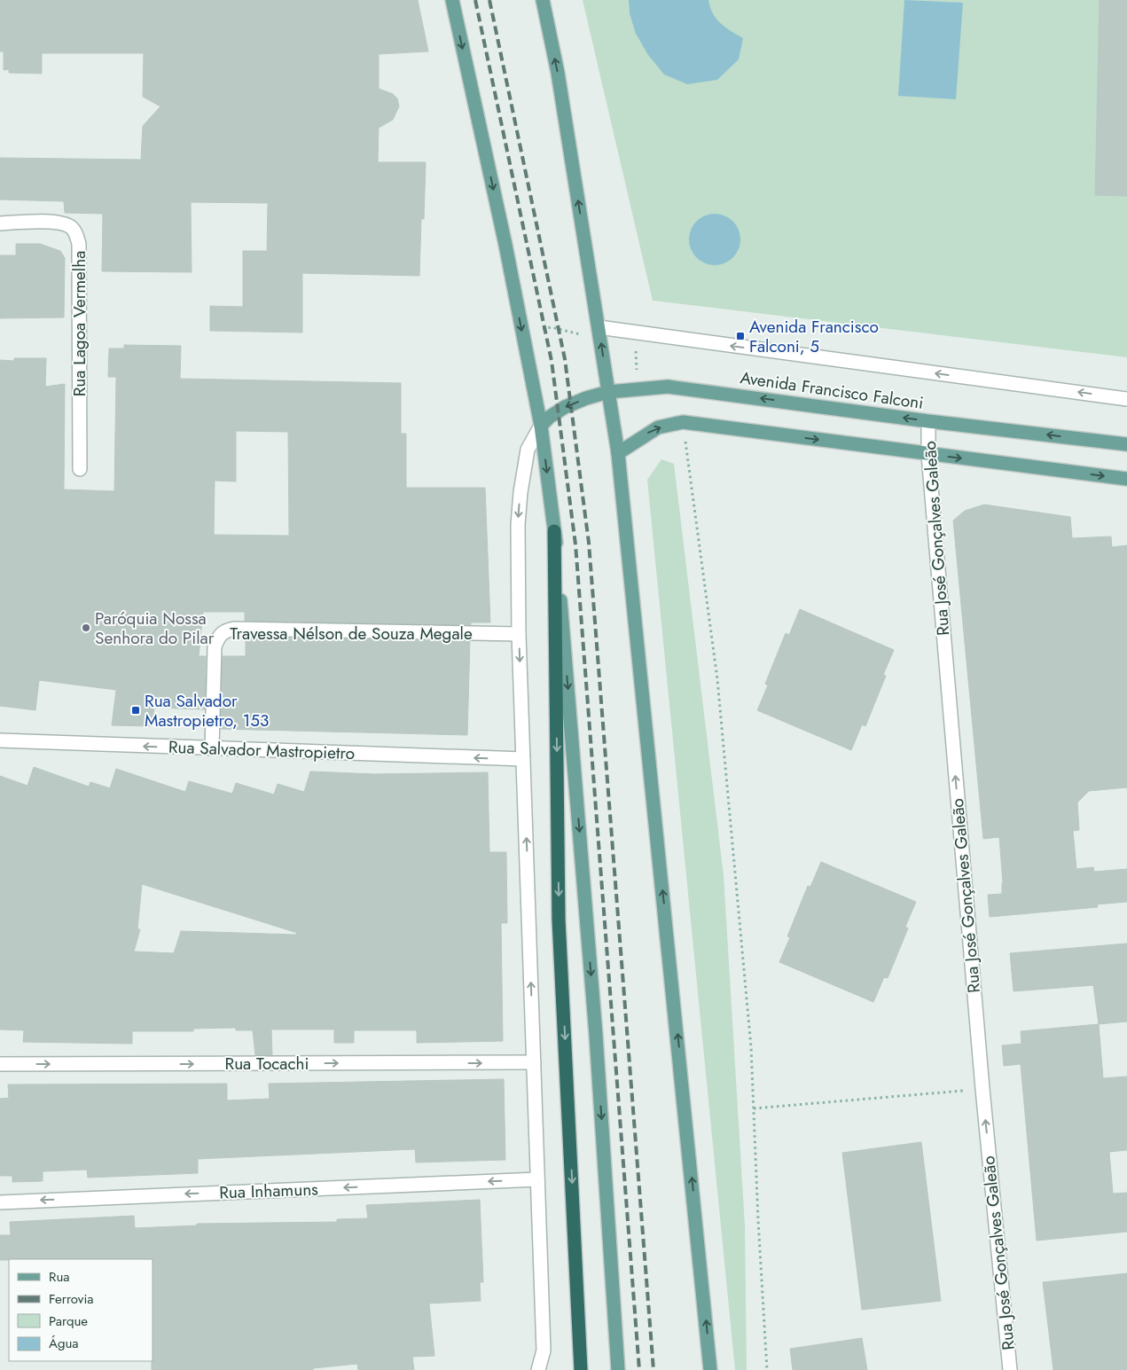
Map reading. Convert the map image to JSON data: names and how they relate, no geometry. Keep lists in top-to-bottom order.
{
  "streets": {
    "main road": ["Avenida Francisco Falconi"],
    "street": [
      "Rua Lagoa Vermelha",
      "Rua José Gonçalves Galeão",
      "Travessa Nélson de Souza Megale",
      "Rua Salvador Mastropietro",
      "Rua Tocachi",
      "Rua Inhamuns"
    ]
  },
  "crossings": [
    ["Avenida Francisco Falconi", "Rua José Gonçalves Galeão"],
    ["Travessa Nélson de Souza Megale", "Rua Salvador Mastropietro"]
  ],
  "one_way": [
    "Rua José Gonçalves Galeão",
    "Rua Salvador Mastropietro",
    "Rua Tocachi",
    "Rua Inhamuns"
  ],
  "places": {
    "transit": ["Avenida Francisco Falconi, 5", "Rua Salvador Mastropietro, 153"],
    "other": ["Paróquia Nossa Senhora do Pilar"]
  },
  "legend": [
    "Rua",
    "Ferrovia",
    "Parque",
    "Água"
  ]
}
